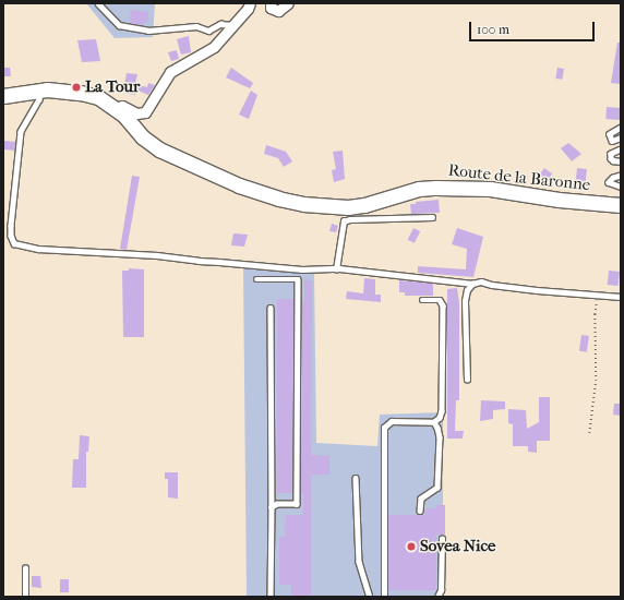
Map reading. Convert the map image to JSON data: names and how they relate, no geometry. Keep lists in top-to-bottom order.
{
  "streets": {
    "main road": ["Route de la Baronne"]
  },
  "places": ["La Tour", "Sovea Nice"],
  "scale_bar": "100 m"
}
